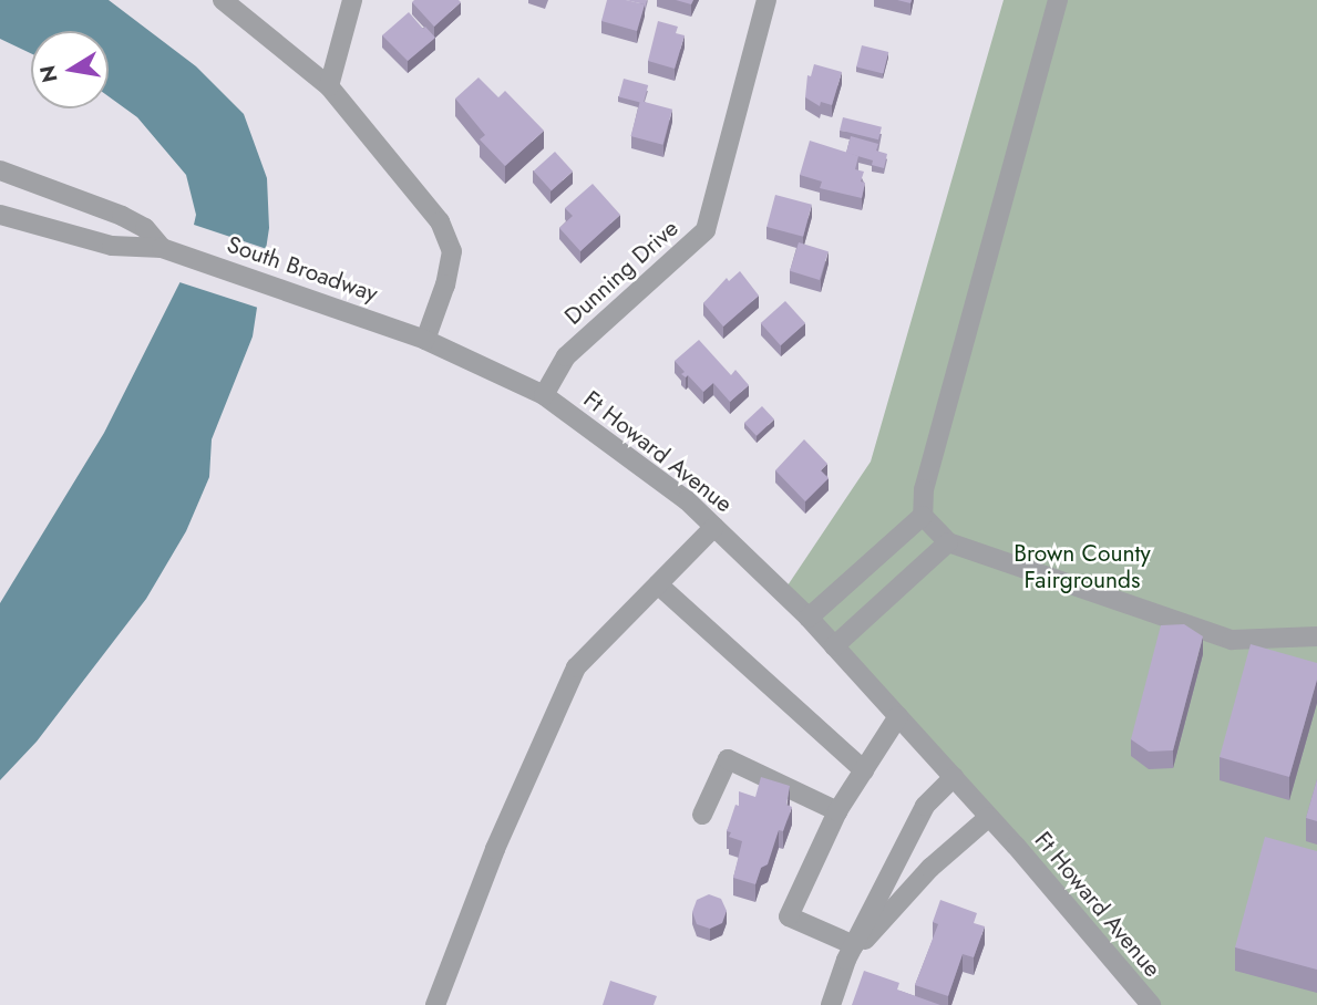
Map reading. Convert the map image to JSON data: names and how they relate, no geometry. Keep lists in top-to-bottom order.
{
  "streets": {
    "street": ["South Broadway", "Dunning Drive", "Ft Howard Avenue"]
  },
  "crossings": [
    ["South Broadway", "Ft Howard Avenue"],
    ["Dunning Drive", "Ft Howard Avenue"]
  ],
  "parks": ["Brown County Fairgrounds"],
  "north": "left"
}
